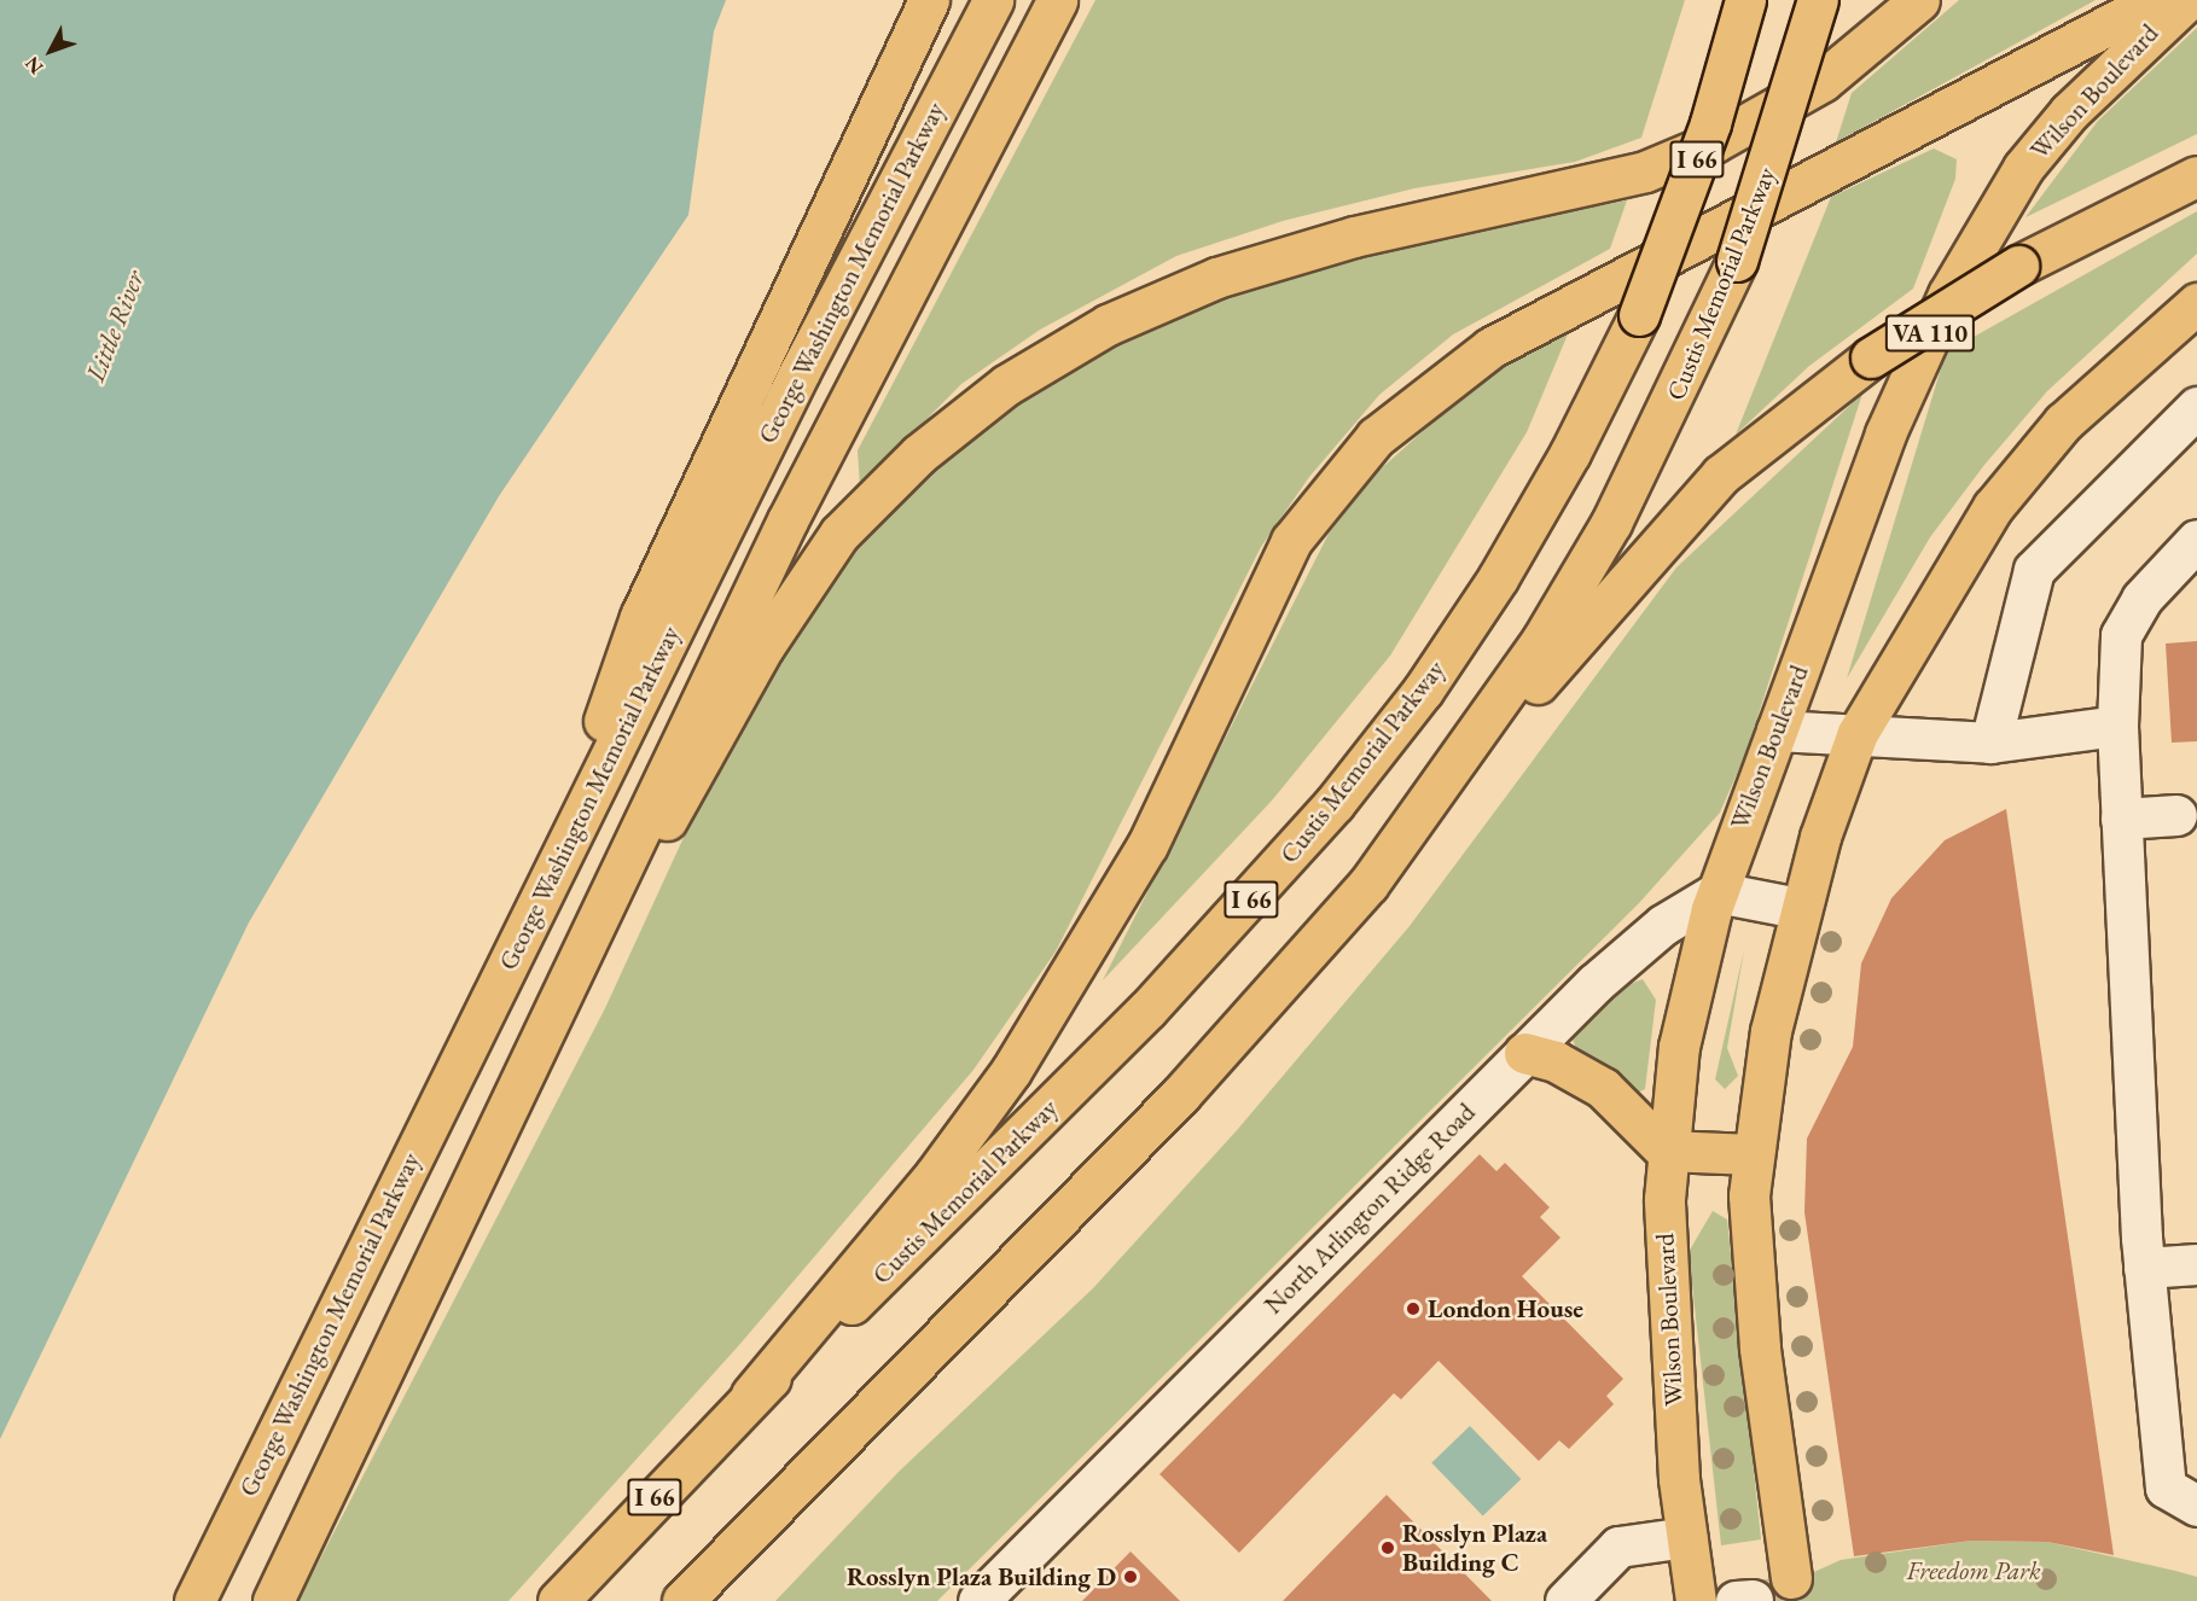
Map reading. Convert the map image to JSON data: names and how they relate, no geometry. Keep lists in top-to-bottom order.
{
  "streets": {
    "main road": [
      "Wilson Boulevard",
      "I 66",
      "George Washington Memorial Parkway",
      "Custis Memorial Parkway",
      "VA 110"
    ],
    "street": ["North Arlington Ridge Road"]
  },
  "crossings": [
    ["Wilson Boulevard", "North Arlington Ridge Road"]
  ],
  "water": ["Little River"],
  "parks": ["Freedom Park"],
  "places": ["London House", "Rosslyn Plaza Building C", "Rosslyn Plaza Building D"],
  "north": "bottom left"
}
